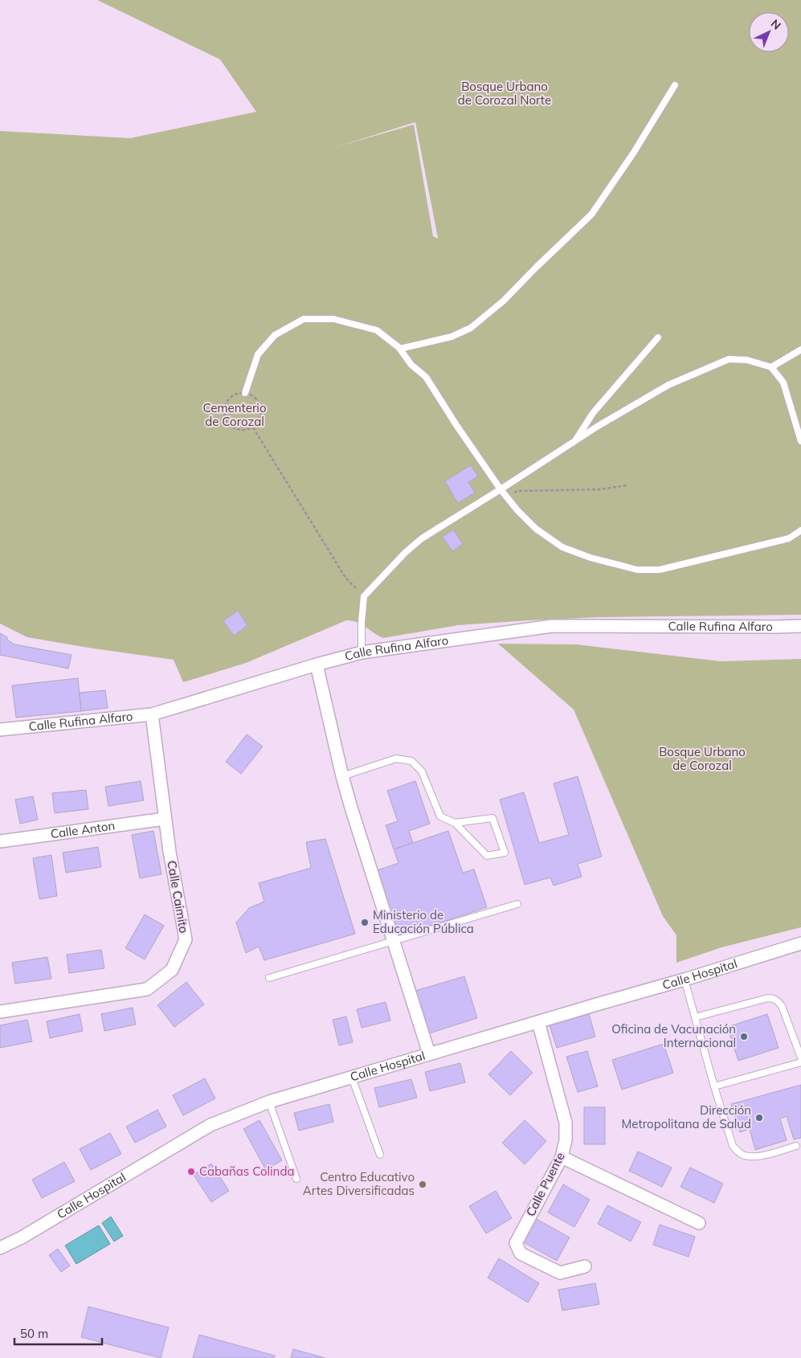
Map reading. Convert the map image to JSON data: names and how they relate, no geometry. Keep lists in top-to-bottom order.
{
  "streets": {
    "street": [
      "Calle Rufina Alfaro",
      "Calle Anton",
      "Calle Caimito",
      "Calle Hospital",
      "Calle Puente"
    ]
  },
  "crossings": [
    ["Calle Rufina Alfaro", "Calle Caimito"],
    ["Calle Anton", "Calle Caimito"],
    ["Calle Hospital", "Calle Puente"]
  ],
  "parks": ["Bosque Urbano de Corozal Norte", "Cementerio de Corozal", "Bosque Urbano de Corozal"],
  "places": [
    "Ministerio de Educación Pública",
    "Oficina de Vacunación Internacional",
    "Dirección Metropolitana de Salud",
    "Cabañas Colinda",
    "Centro Educativo Artes Diversificadas"
  ],
  "scale_bar": "50 m",
  "north": "top right"
}
